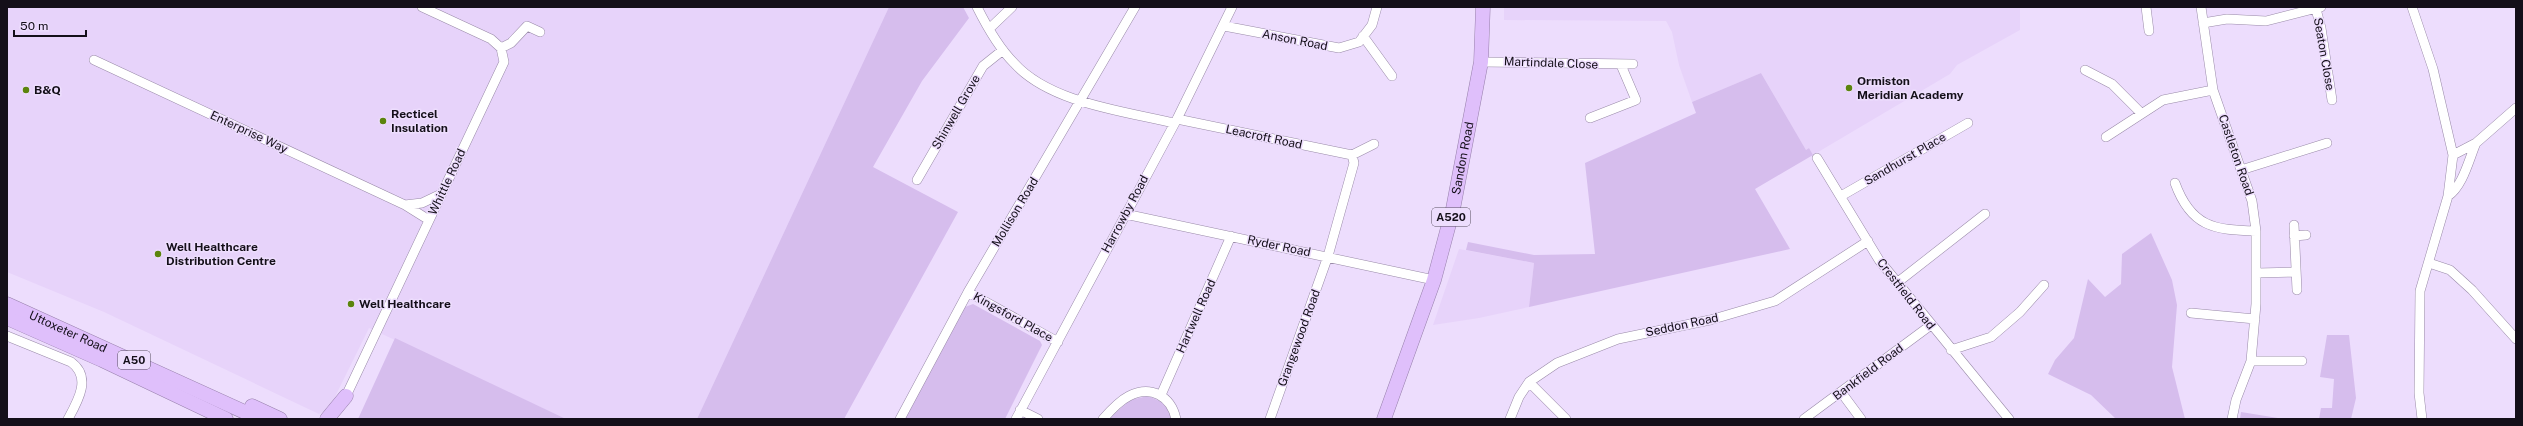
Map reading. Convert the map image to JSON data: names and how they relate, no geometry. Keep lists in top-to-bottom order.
{
  "streets": {
    "highway": [
      "Sandon Road",
      "A520",
      "Uttoxeter Road",
      "A50"
    ],
    "street": [
      "Anson Road",
      "Seaton Close",
      "Martindale Close",
      "Shinwell Grove",
      "Enterprise Way",
      "Leacroft Road",
      "Castleton Road",
      "Sandhurst Place",
      "Whittle Road",
      "Mollison Road",
      "Harrowby Road",
      "Ryder Road",
      "Crestfield Road",
      "Hartwell Road",
      "Kingsford Place",
      "Seddon Road",
      "Grangewood Road",
      "Bankfield Road"
    ]
  },
  "crossings": [
    ["Anson Road", "Harrowby Road"],
    ["Seaton Close", "Castleton Road"],
    ["Martindale Close", "Sandon Road"],
    ["Shinwell Grove", "Leacroft Road"],
    ["Enterprise Way", "Whittle Road"],
    ["Leacroft Road", "Mollison Road"],
    ["Leacroft Road", "Harrowby Road"],
    ["Sandon Road", "Ryder Road"],
    ["Sandhurst Place", "Crestfield Road"],
    ["Mollison Road", "Kingsford Place"],
    ["Harrowby Road", "Ryder Road"],
    ["Harrowby Road", "Kingsford Place"],
    ["Ryder Road", "Hartwell Road"],
    ["Ryder Road", "Grangewood Road"],
    ["Crestfield Road", "Seddon Road"],
    ["Crestfield Road", "Bankfield Road"]
  ],
  "places": [
    "Ormiston Meridian Academy",
    "B&Q",
    "Recticel Insulation",
    "Well Healthcare Distribution Centre",
    "Well Healthcare"
  ],
  "scale_bar": "50 m"
}
